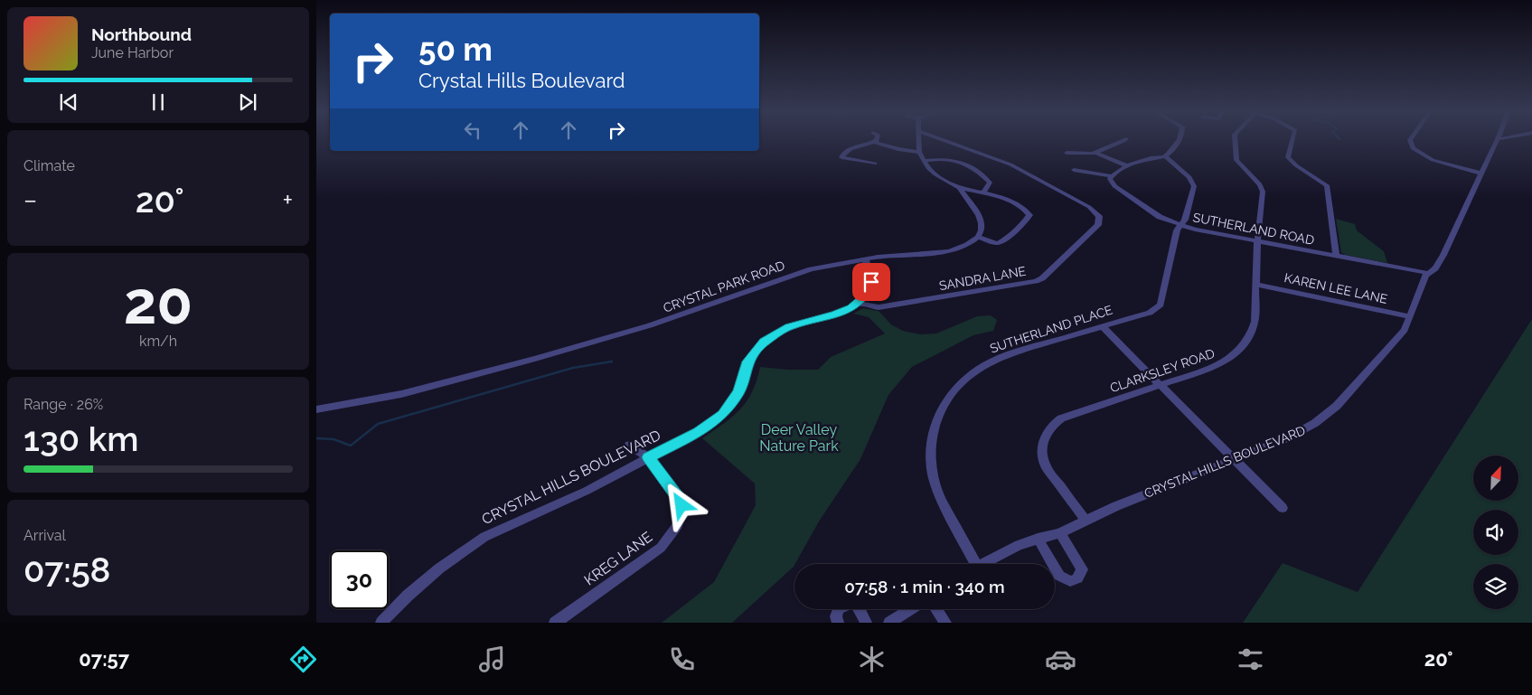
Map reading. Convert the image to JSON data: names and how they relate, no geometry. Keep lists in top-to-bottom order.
{
  "streets": {
    "street": [
      "SUTHERLAND ROAD",
      "SANDRA LANE",
      "CRYSTAL PARK ROAD",
      "KAREN LEE LANE",
      "SUTHERLAND PLACE",
      "CLARKSLEY ROAD",
      "CRYSTAL HILLS BOULEVARD",
      "KREG LANE"
    ]
  },
  "crossings": [
    ["SUTHERLAND ROAD", "SUTHERLAND PLACE"],
    ["SUTHERLAND ROAD", "CLARKSLEY ROAD"],
    ["SUTHERLAND ROAD", "CRYSTAL HILLS BOULEVARD"],
    ["SANDRA LANE", "CRYSTAL HILLS BOULEVARD"],
    ["CRYSTAL PARK ROAD", "CRYSTAL HILLS BOULEVARD"],
    ["KAREN LEE LANE", "CLARKSLEY ROAD"],
    ["KAREN LEE LANE", "CRYSTAL HILLS BOULEVARD"],
    ["CLARKSLEY ROAD", "CRYSTAL HILLS BOULEVARD"],
    ["CRYSTAL HILLS BOULEVARD", "KREG LANE"]
  ],
  "parks": ["Deer Valley Nature Park"],
  "north": "top right",
  "page": {
    "turn": ["50 m", "Crystal Hills Boulevard"],
    "song": ["Northbound", "June Harbor"],
    "tile": [
      "Climate",
      ["20", "km/h"],
      ["Range · 26%", "130 km"],
      ["Arrival", "07:58"]
    ],
    "heat": ["−", "20°", "+"],
    "limit": "30",
    "trip": "07:58 · 1 min · 340 m",
    "tabs": ["07:57", "20°"]
  }
}
